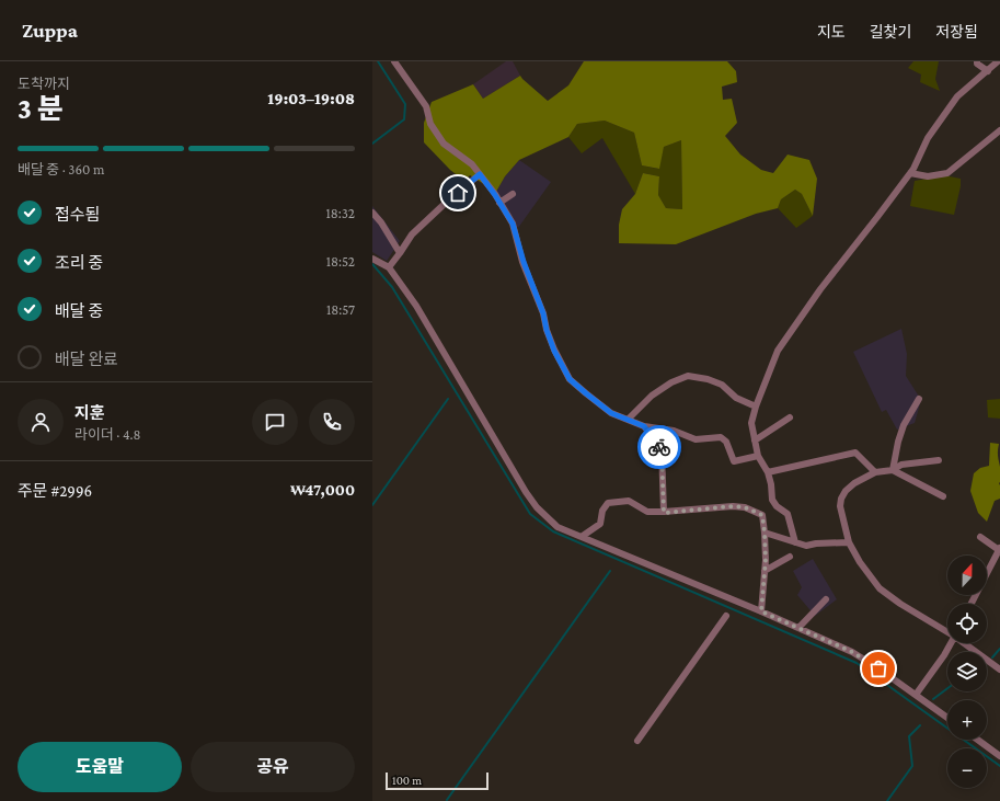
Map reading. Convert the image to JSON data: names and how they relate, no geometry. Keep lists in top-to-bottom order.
{
  "scale_bar": "100 m",
  "north": "top",
  "page": {
    "header": "Zuppa",
    "nav": ["지도", "길찾기", "저장됨"],
    "heading": ["3 분", "도착까지", "19:03–19:08"],
    "panel": [
      "지훈",
      "라이더 · 4.8",
      "주문 #2996",
      "₩47,000"
    ],
    "bar": "배달 중 · 360 m",
    "list": [
      ["접수됨", "18:32"],
      ["조리 중", "18:52"],
      ["배달 중", "18:57"],
      "배달 완료"
    ],
    "map_buttons": ["+", "−"],
    "buttons": ["도움말", "공유"],
    "scale": "100 m"
  }
}
